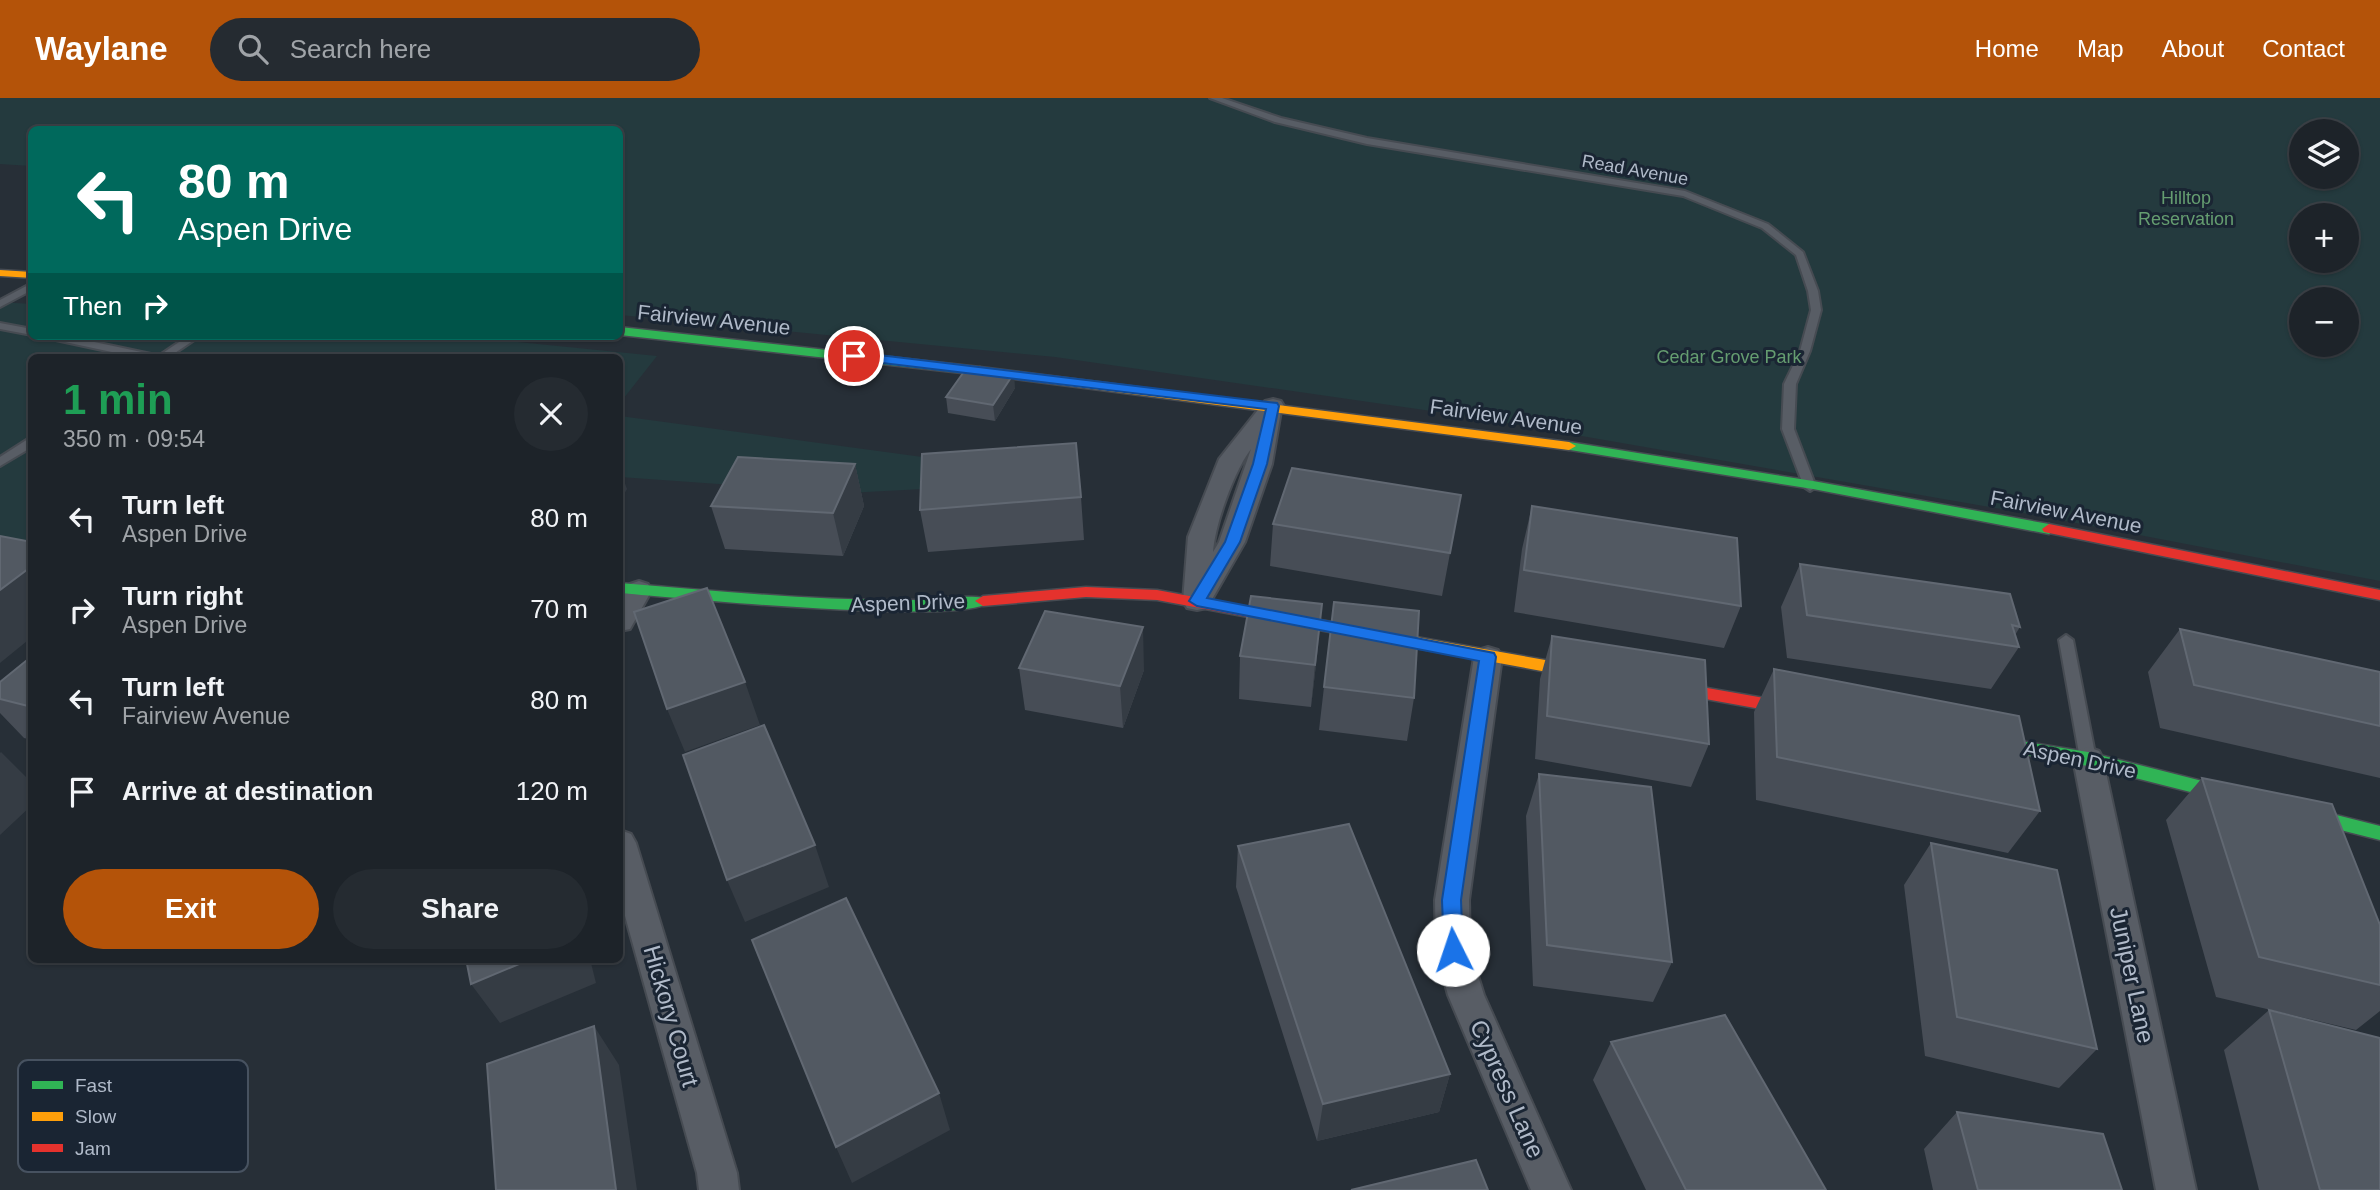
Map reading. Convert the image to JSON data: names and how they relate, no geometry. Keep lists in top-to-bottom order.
{
  "streets": {
    "main road": ["Fairview Avenue", "Aspen Drive"],
    "street": ["Juniper Lane", "Hickory Court", "Cypress Lane"],
    "lane": ["Read Avenue"]
  },
  "crossings": [
    ["Read Avenue", "Fairview Avenue"],
    ["Aspen Drive", "Juniper Lane"],
    ["Aspen Drive", "Cypress Lane"]
  ],
  "parks": ["Hilltop Reservation", "Cedar Grove Park"],
  "legend": ["Fast", "Slow", "Jam"],
  "page": {
    "header": "Waylane",
    "search": "Search here",
    "nav": [
      "Home",
      "Map",
      "About",
      "Contact"
    ],
    "map_buttons": ["+", "−"],
    "turn": ["80 m", "Aspen Drive"],
    "then": "Then",
    "heading": ["1 min", "350 m · 09:54"],
    "list": [
      {
        "name": "Turn left",
        "note": "Aspen Drive",
        "value": "80 m"
      },
      {
        "name": "Turn right",
        "note": "Aspen Drive",
        "value": "70 m"
      },
      {
        "name": "Turn left",
        "note": "Fairview Avenue",
        "value": "80 m"
      },
      {
        "name": "Arrive at destination",
        "value": "120 m"
      }
    ],
    "buttons": ["Exit", "Share"]
  }
}
